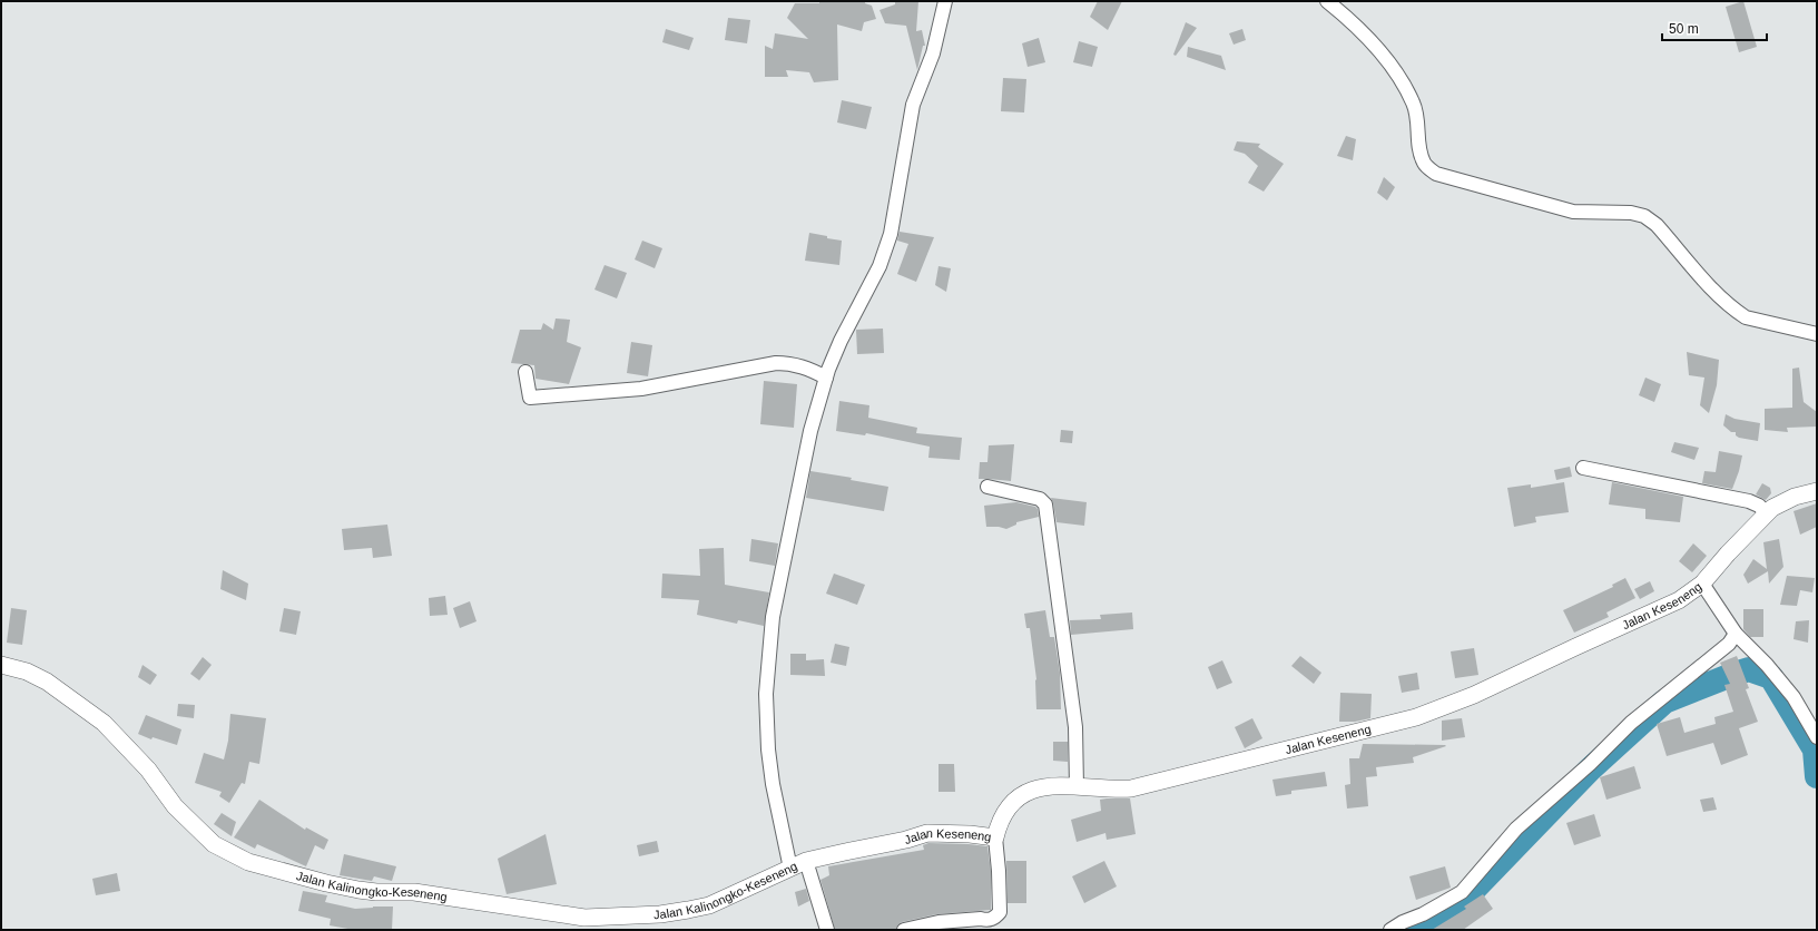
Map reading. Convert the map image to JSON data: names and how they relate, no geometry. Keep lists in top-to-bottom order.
{
  "streets": {
    "street": ["Jalan Keseneng", "Jalan Kalinongko-Keseneng"]
  },
  "crossings": [
    ["Jalan Keseneng", "Jalan Kalinongko-Keseneng"]
  ],
  "scale_bar": "50 m"
}
